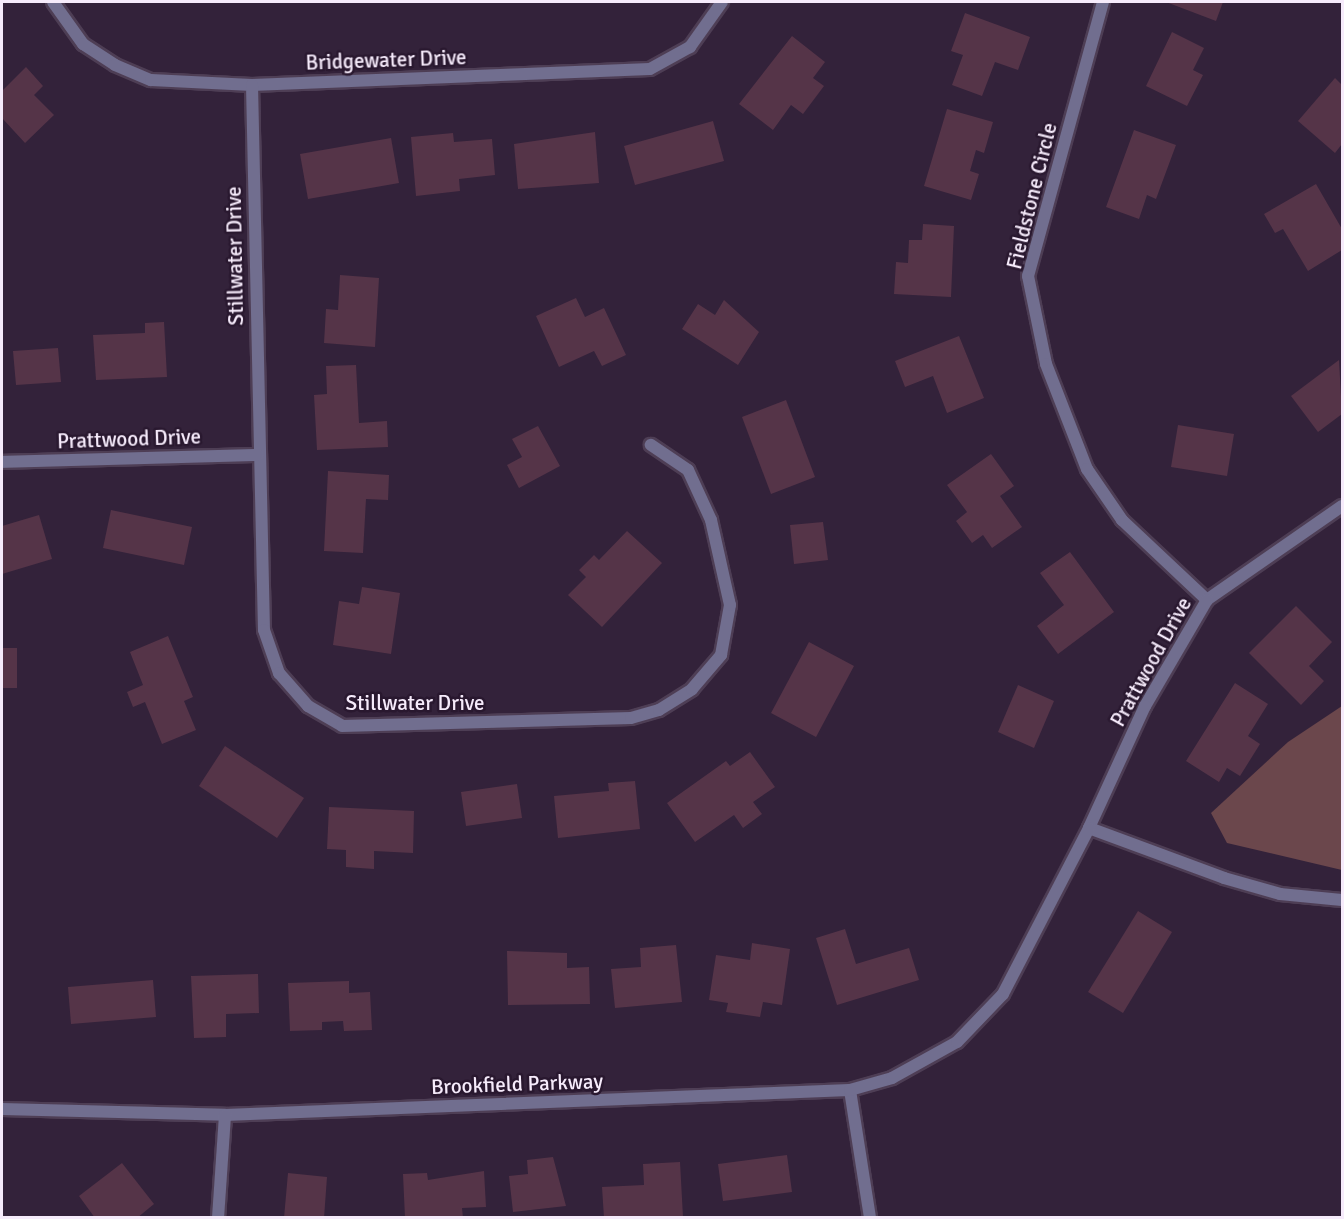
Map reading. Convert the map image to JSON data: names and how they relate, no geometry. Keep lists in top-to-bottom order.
{
  "streets": {
    "street": [
      "Bridgewater Drive",
      "Fieldstone Circle",
      "Stillwater Drive",
      "Prattwood Drive",
      "Brookfield Parkway"
    ]
  },
  "crossings": [
    ["Bridgewater Drive", "Stillwater Drive"],
    ["Fieldstone Circle", "Prattwood Drive"],
    ["Stillwater Drive", "Prattwood Drive"],
    ["Prattwood Drive", "Brookfield Parkway"]
  ]
}
